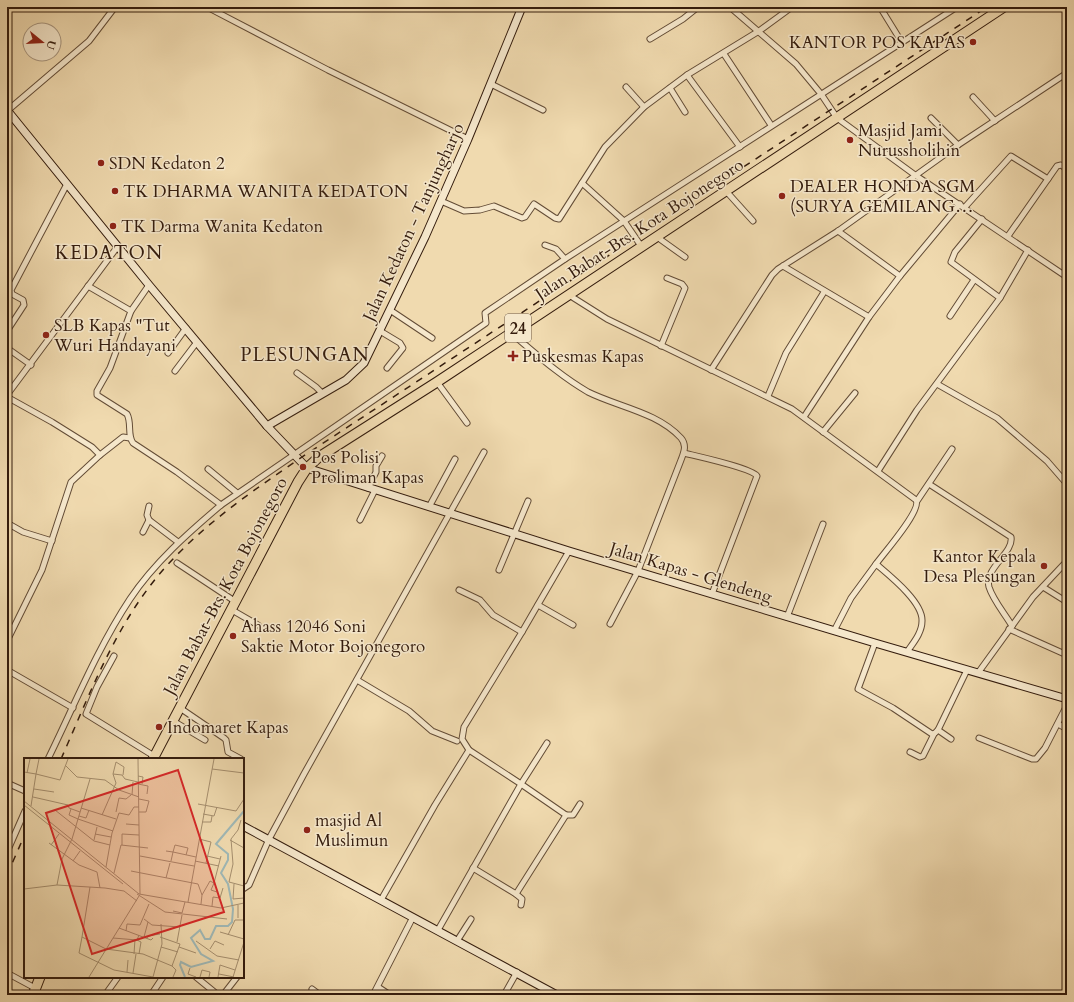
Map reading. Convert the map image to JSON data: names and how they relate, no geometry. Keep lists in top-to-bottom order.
{
  "streets": {
    "highway": ["Jalan Babat-Bts. Kota Bojonegoro", "24"],
    "street": ["Jalan Kedaton - Tanjungharjo", "Jalan Kapas - Glendeng"]
  },
  "crossings": [
    ["Jalan Babat-Bts. Kota Bojonegoro", "Jalan Kapas - Glendeng"]
  ],
  "districts": ["KEDATON", "PLESUNGAN"],
  "places": {
    "other": [
      "KANTOR POS KAPAS",
      "Masjid Jami Nurussholihin",
      "SDN Kedaton 2",
      "TK DHARMA WANITA KEDATON",
      "DEALER HONDA SGM (SURYA GEMILANG…",
      "TK Darma Wanita Kedaton",
      "SLB Kapas \"Tut Wuri Handayani",
      "Pos Polisi Proliman Kapas",
      "Kantor Kepala Desa Plesungan",
      "Ahass 12046 Soni Saktie Motor Bojonegoro",
      "Indomaret Kapas",
      "masjid Al Muslimun"
    ],
    "health": ["Puskesmas Kapas"]
  },
  "north": "right"
}
